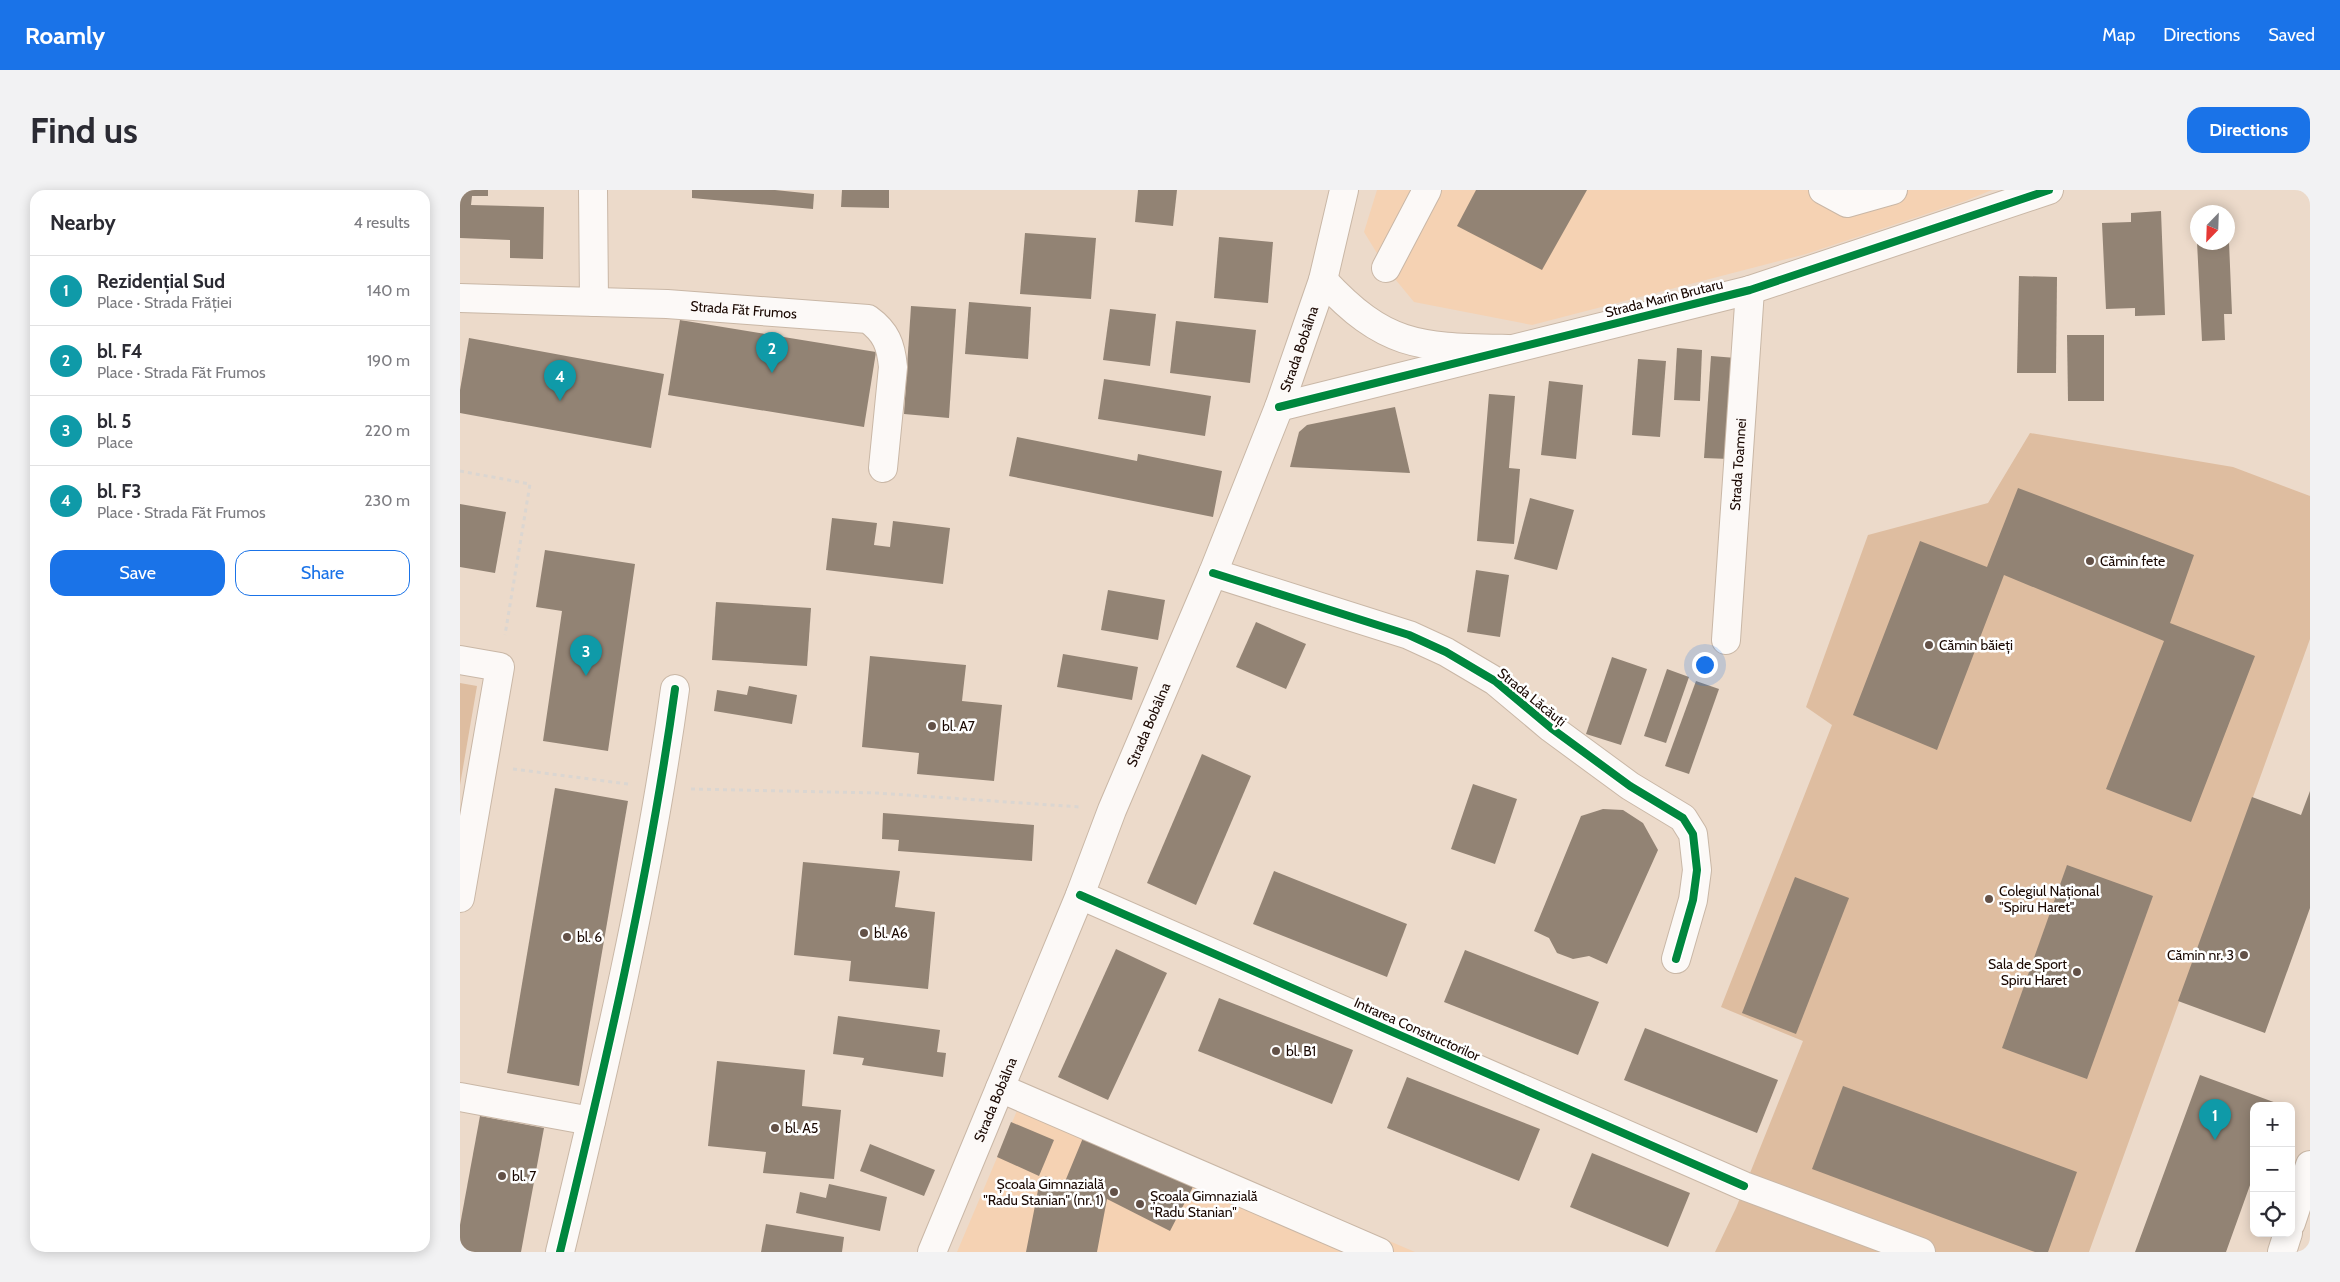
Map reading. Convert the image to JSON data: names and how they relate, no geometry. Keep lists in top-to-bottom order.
{
  "streets": {
    "street": [
      "Strada Marin Brutaru",
      "Strada Făt Frumos",
      "Strada Bobâlna",
      "Strada Toamnei",
      "Strada Lăcăuți",
      "Intrarea Constructorilor"
    ]
  },
  "crossings": [
    ["Strada Marin Brutaru", "Strada Bobâlna"],
    ["Strada Marin Brutaru", "Strada Toamnei"],
    ["Strada Bobâlna", "Strada Lăcăuți"],
    ["Strada Bobâlna", "Intrarea Constructorilor"]
  ],
  "places": [
    "Cămin fete",
    "Cămin băieți",
    "bl. A7",
    "Colegiul Național \"Spiru Haret\"",
    "bl. A6",
    "bl. 6",
    "Cămin nr. 3",
    "Sala de Sport Spiru Haret",
    "bl. B1",
    "bl. A5",
    "bl. 7",
    "Școala Gimnazială \"Radu Stanian\" (nr. 1)",
    "Școala Gimnazială \"Radu Stanian\""
  ],
  "north": "bottom left",
  "page": {
    "header": "Roamly",
    "nav": ["Map", "Directions", "Saved"],
    "buttons": [
      "Directions",
      ["Save", "Share"]
    ],
    "title": "Find us",
    "heading": ["Nearby", "4 results"],
    "list": [
      {
        "mark": "1",
        "name": "Rezidențial Sud",
        "note": "Place · Strada Frăției",
        "value": "140 m"
      },
      {
        "mark": "2",
        "name": "bl. F4",
        "note": "Place · Strada Făt Frumos",
        "value": "190 m"
      },
      {
        "mark": "3",
        "name": "bl. 5",
        "note": "Place",
        "value": "220 m"
      },
      {
        "mark": "4",
        "name": "bl. F3",
        "note": "Place · Strada Făt Frumos",
        "value": "230 m"
      }
    ],
    "pins": [
      "2",
      "4",
      "3",
      "1"
    ],
    "map_buttons": ["+", "−"]
  }
}
